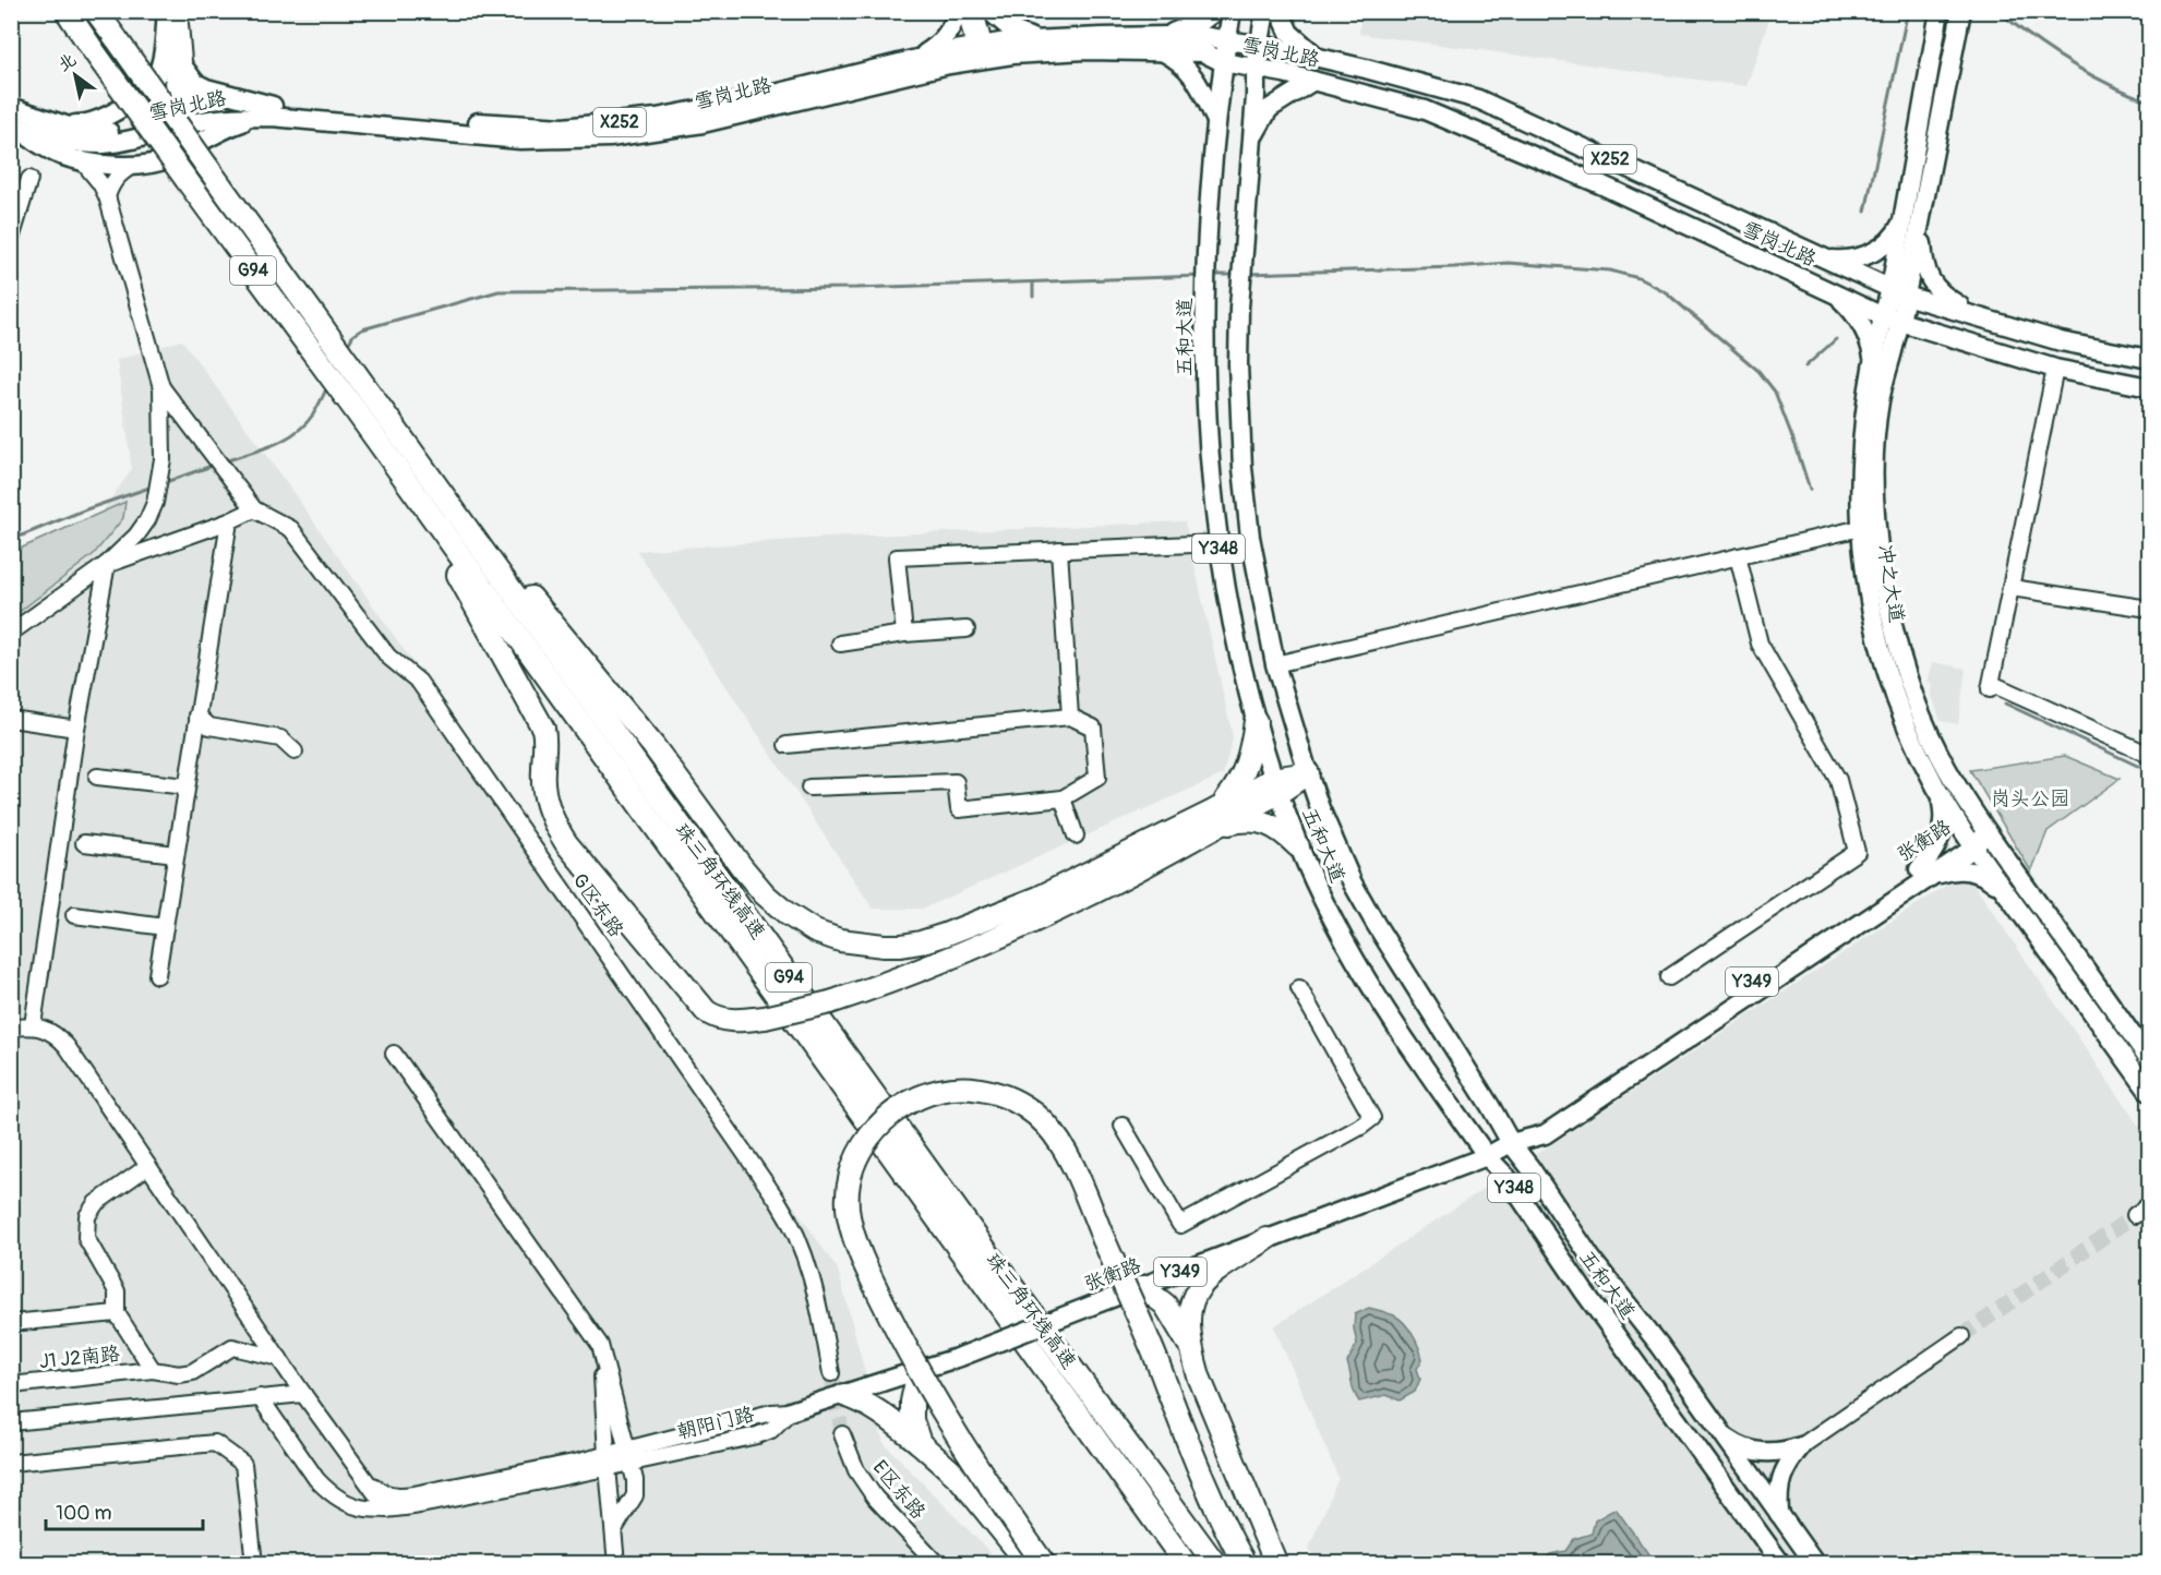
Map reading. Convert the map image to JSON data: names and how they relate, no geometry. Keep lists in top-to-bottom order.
{
  "streets": {
    "highway": ["G94", "珠三角环线高速"],
    "main road": [
      "雪岗北路",
      "X252",
      "五和大道",
      "Y348",
      "冲之大道",
      "张衡路",
      "Y349"
    ],
    "street": [
      "G区东路",
      "J1 J2南路",
      "朝阳门路",
      "E区东路"
    ]
  },
  "crossings": [
    ["雪岗北路", "五和大道"],
    ["雪岗北路", "冲之大道"],
    ["五和大道", "张衡路"],
    ["冲之大道", "张衡路"],
    ["张衡路", "朝阳门路"]
  ],
  "parks": ["岗头公园"],
  "scale_bar": "100 m",
  "north": "top left"
}
